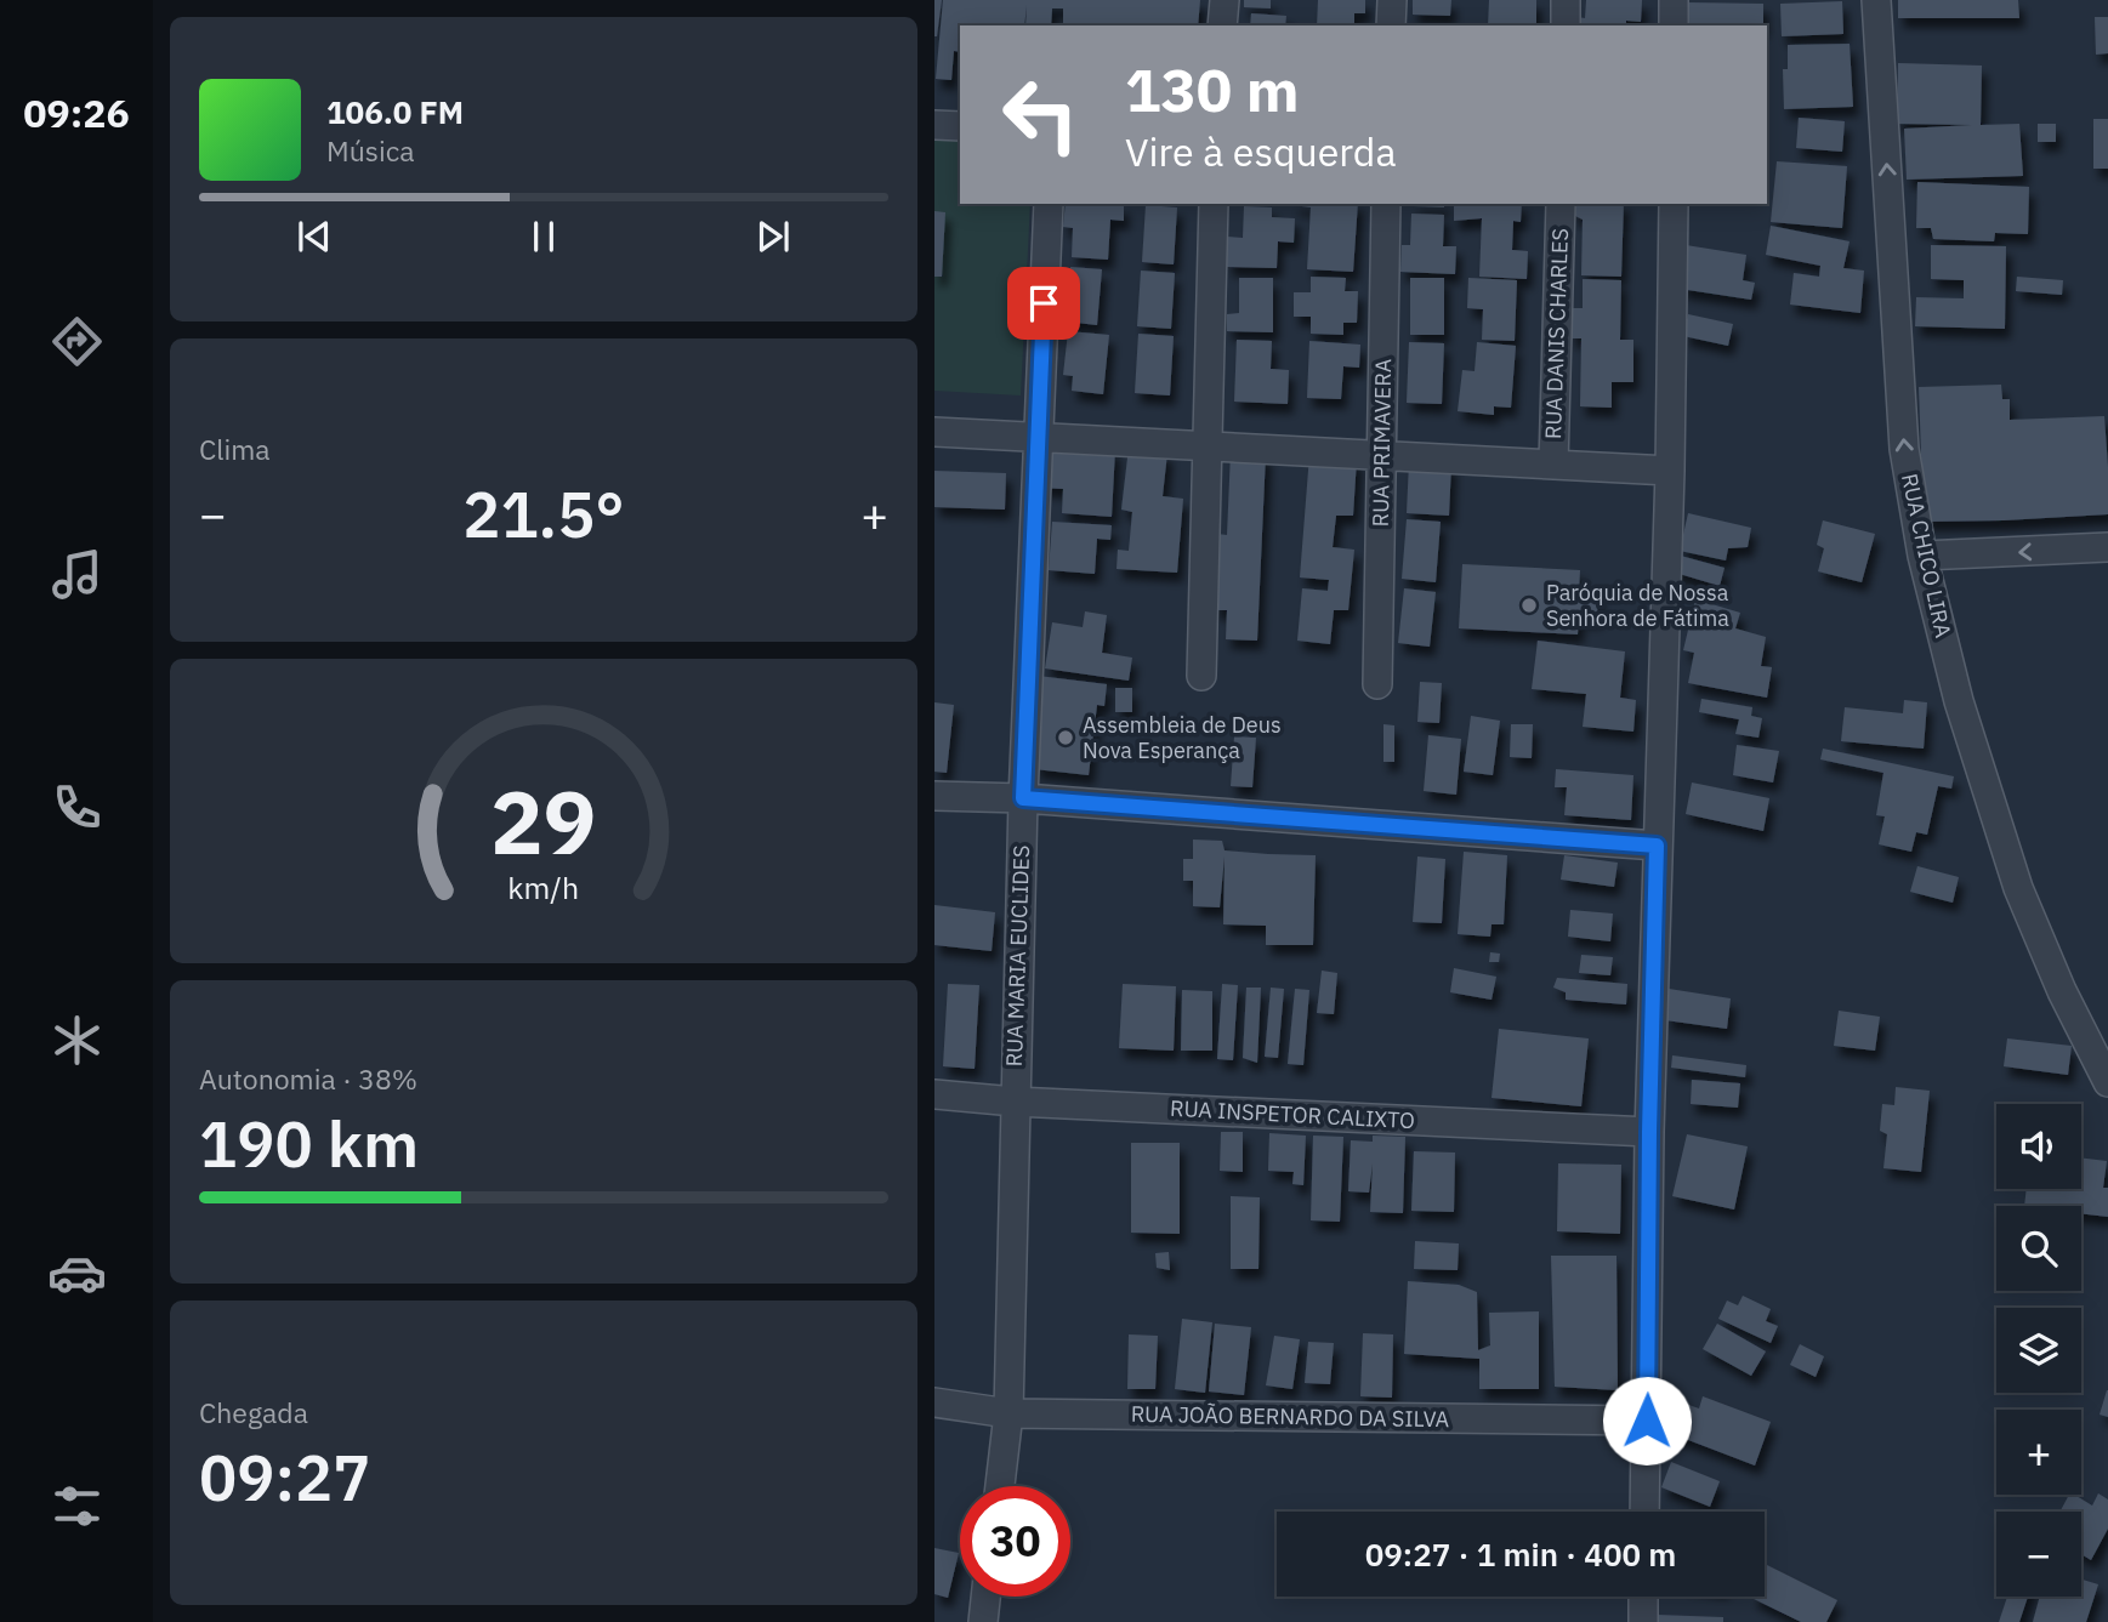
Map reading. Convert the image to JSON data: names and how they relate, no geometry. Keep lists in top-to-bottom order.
{
  "streets": {
    "street": [
      "RUA DANIS CHARLES",
      "RUA PRIMAVERA",
      "RUA CHICO LIRA",
      "RUA MARIA EUCLIDES",
      "RUA INSPETOR CALIXTO",
      "RUA JOÃO BERNARDO DA SILVA"
    ]
  },
  "crossings": [
    ["RUA MARIA EUCLIDES", "RUA INSPETOR CALIXTO"],
    ["RUA MARIA EUCLIDES", "RUA JOÃO BERNARDO DA SILVA"]
  ],
  "places": ["Paróquia de Nossa Senhora de Fátima", "Assembleia de Deus Nova Esperança"],
  "page": {
    "tabs": "09:26",
    "turn": ["130 m", "Vire à esquerda"],
    "song": ["106.0 FM", "Música"],
    "tile": [
      "Clima",
      ["Autonomia · 38%", "190 km"],
      ["Chegada", "09:27"]
    ],
    "heat": ["−", "21.5°", "+"],
    "map_buttons": ["+", "−"],
    "limit": "30",
    "trip": "09:27 · 1 min · 400 m",
    "gauge": ["29", "km/h"]
  }
}
